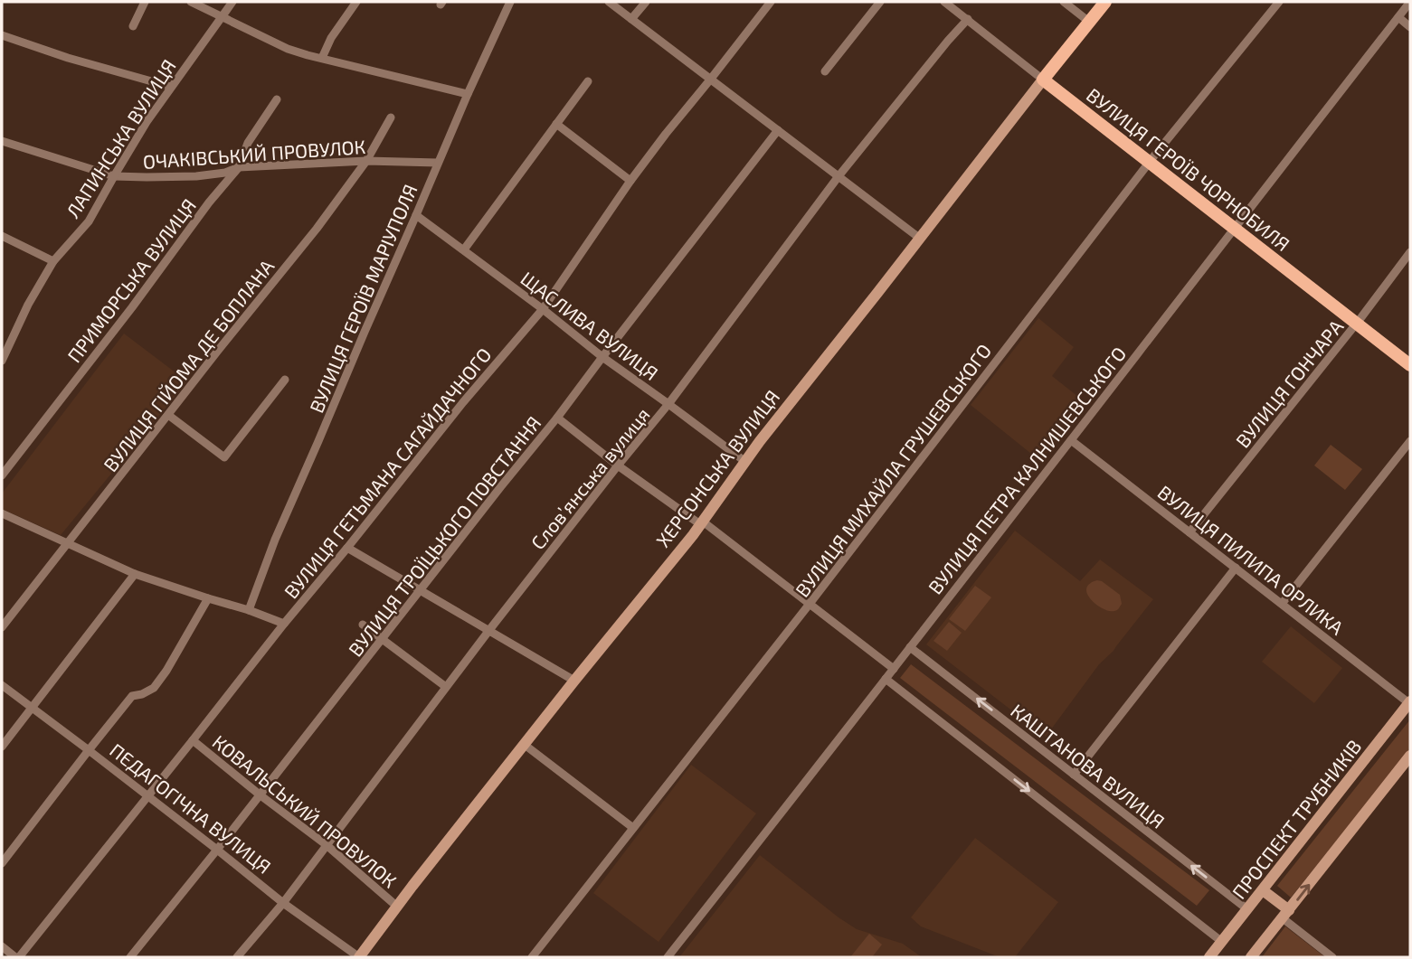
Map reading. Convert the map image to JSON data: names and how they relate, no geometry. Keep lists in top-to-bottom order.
{
  "streets": {
    "main road": ["ВУЛИЦЯ ГЕРОЇВ ЧОРНОБИЛЯ", "ХЕРСОНСЬКА ВУЛИЦЯ", "ПРОСПЕКТ ТРУБНИКІВ"],
    "street": [
      "ЛАПИНСЬКА ВУЛИЦЯ",
      "ОЧАКІВСЬКИЙ ПРОВУЛОК",
      "ПРИМОРСЬКА ВУЛИЦЯ",
      "ВУЛИЦЯ ГЕРОЇВ МАРІУПОЛЯ",
      "ЩАСЛИВА ВУЛИЦЯ",
      "ВУЛИЦЯ ГІЙОМА ДЕ БОПЛАНА",
      "ВУЛИЦЯ ГОНЧАРА",
      "ВУЛИЦЯ МИХАЙЛА ГРУШЕВСЬКОГО",
      "ВУЛИЦЯ ПЕТРА КАЛНИШЕВСЬКОГО",
      "ВУЛИЦЯ ГЕТЬМАНА САГАЙДАЧНОГО",
      "Словʼянська вулиця",
      "ВУЛИЦЯ ТРОЇЦЬКОГО ПОВСТАННЯ",
      "ВУЛИЦЯ ПИЛИПА ОРЛИКА",
      "КАШТАНОВА ВУЛИЦЯ",
      "ПЕДАГОГІЧНА ВУЛИЦЯ",
      "КОВАЛЬСЬКИЙ ПРОВУЛОК"
    ]
  },
  "crossings": [
    ["ЛАПИНСЬКА ВУЛИЦЯ", "ОЧАКІВСЬКИЙ ПРОВУЛОК"],
    ["ОЧАКІВСЬКИЙ ПРОВУЛОК", "ПРИМОРСЬКА ВУЛИЦЯ"],
    ["ОЧАКІВСЬКИЙ ПРОВУЛОК", "ВУЛИЦЯ ГЕРОЇВ МАРІУПОЛЯ"],
    ["ОЧАКІВСЬКИЙ ПРОВУЛОК", "ВУЛИЦЯ ГІЙОМА ДЕ БОПЛАНА"],
    ["ВУЛИЦЯ ГЕРОЇВ ЧОРНОБИЛЯ", "ВУЛИЦЯ ГОНЧАРА"],
    ["ВУЛИЦЯ ГЕРОЇВ ЧОРНОБИЛЯ", "ХЕРСОНСЬКА ВУЛИЦЯ"],
    ["ВУЛИЦЯ ГЕРОЇВ ЧОРНОБИЛЯ", "ВУЛИЦЯ МИХАЙЛА ГРУШЕВСЬКОГО"],
    ["ВУЛИЦЯ ГЕРОЇВ ЧОРНОБИЛЯ", "ВУЛИЦЯ ПЕТРА КАЛНИШЕВСЬКОГО"],
    ["ВУЛИЦЯ ГЕРОЇВ ЧОРНОБИЛЯ", "Словʼянська вулиця"],
    ["ВУЛИЦЯ ГЕРОЇВ МАРІУПОЛЯ", "ЩАСЛИВА ВУЛИЦЯ"],
    ["ЩАСЛИВА ВУЛИЦЯ", "ХЕРСОНСЬКА ВУЛИЦЯ"],
    ["ЩАСЛИВА ВУЛИЦЯ", "ВУЛИЦЯ ГЕТЬМАНА САГАЙДАЧНОГО"],
    ["ЩАСЛИВА ВУЛИЦЯ", "Словʼянська вулиця"],
    ["ЩАСЛИВА ВУЛИЦЯ", "ВУЛИЦЯ ТРОЇЦЬКОГО ПОВСТАННЯ"],
    ["ВУЛИЦЯ ГОНЧАРА", "ВУЛИЦЯ ПИЛИПА ОРЛИКА"],
    ["ХЕРСОНСЬКА ВУЛИЦЯ", "ПЕДАГОГІЧНА ВУЛИЦЯ"],
    ["ХЕРСОНСЬКА ВУЛИЦЯ", "КОВАЛЬСЬКИЙ ПРОВУЛОК"],
    ["ВУЛИЦЯ ПЕТРА КАЛНИШЕВСЬКОГО", "ВУЛИЦЯ ПИЛИПА ОРЛИКА"],
    ["ВУЛИЦЯ ПЕТРА КАЛНИШЕВСЬКОГО", "КАШТАНОВА ВУЛИЦЯ"],
    ["ВУЛИЦЯ ГЕТЬМАНА САГАЙДАЧНОГО", "ПЕДАГОГІЧНА ВУЛИЦЯ"],
    ["ВУЛИЦЯ ГЕТЬМАНА САГАЙДАЧНОГО", "КОВАЛЬСЬКИЙ ПРОВУЛОК"],
    ["Словʼянська вулиця", "ПЕДАГОГІЧНА ВУЛИЦЯ"],
    ["Словʼянська вулиця", "КОВАЛЬСЬКИЙ ПРОВУЛОК"],
    ["ВУЛИЦЯ ТРОЇЦЬКОГО ПОВСТАННЯ", "ПЕДАГОГІЧНА ВУЛИЦЯ"],
    ["ВУЛИЦЯ ТРОЇЦЬКОГО ПОВСТАННЯ", "КОВАЛЬСЬКИЙ ПРОВУЛОК"],
    ["ВУЛИЦЯ ПИЛИПА ОРЛИКА", "ПРОСПЕКТ ТРУБНИКІВ"],
    ["КАШТАНОВА ВУЛИЦЯ", "ПРОСПЕКТ ТРУБНИКІВ"]
  ]
}
